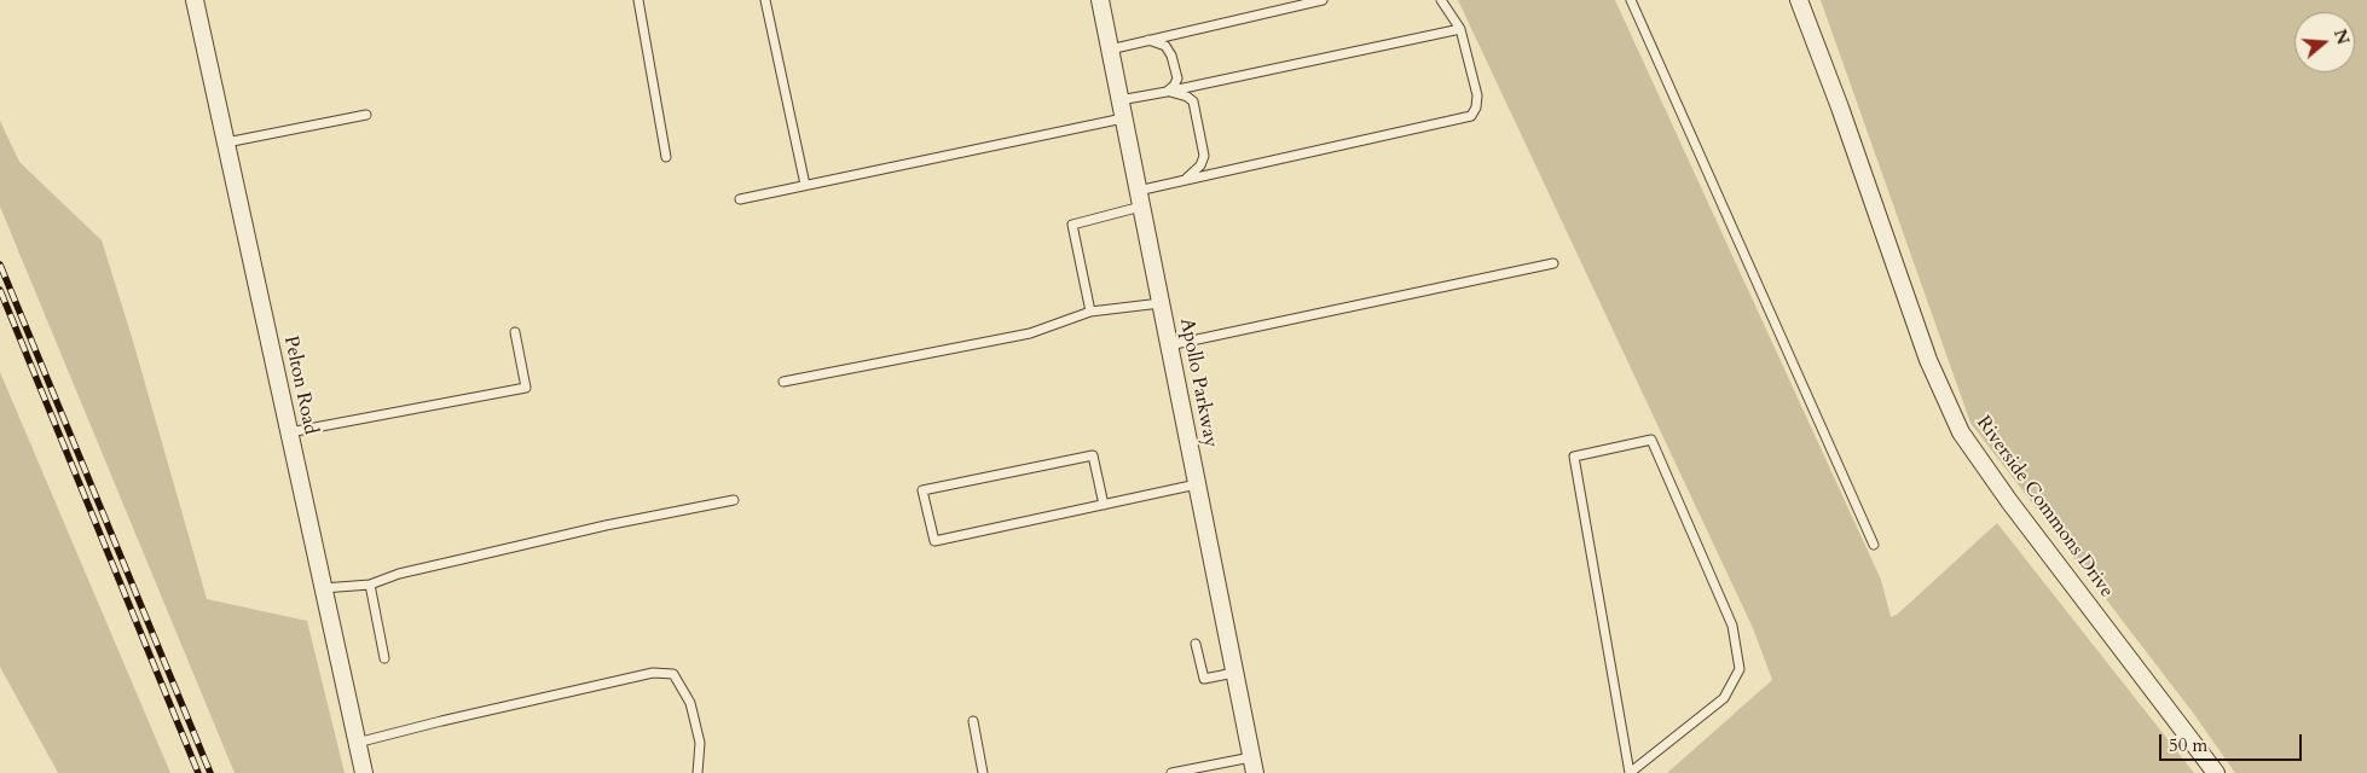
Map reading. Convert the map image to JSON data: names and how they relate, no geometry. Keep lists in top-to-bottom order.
{
  "streets": {
    "street": ["Apollo Parkway", "Pelton Road", "Riverside Commons Drive"]
  },
  "scale_bar": "50 m",
  "north": "right"
}
